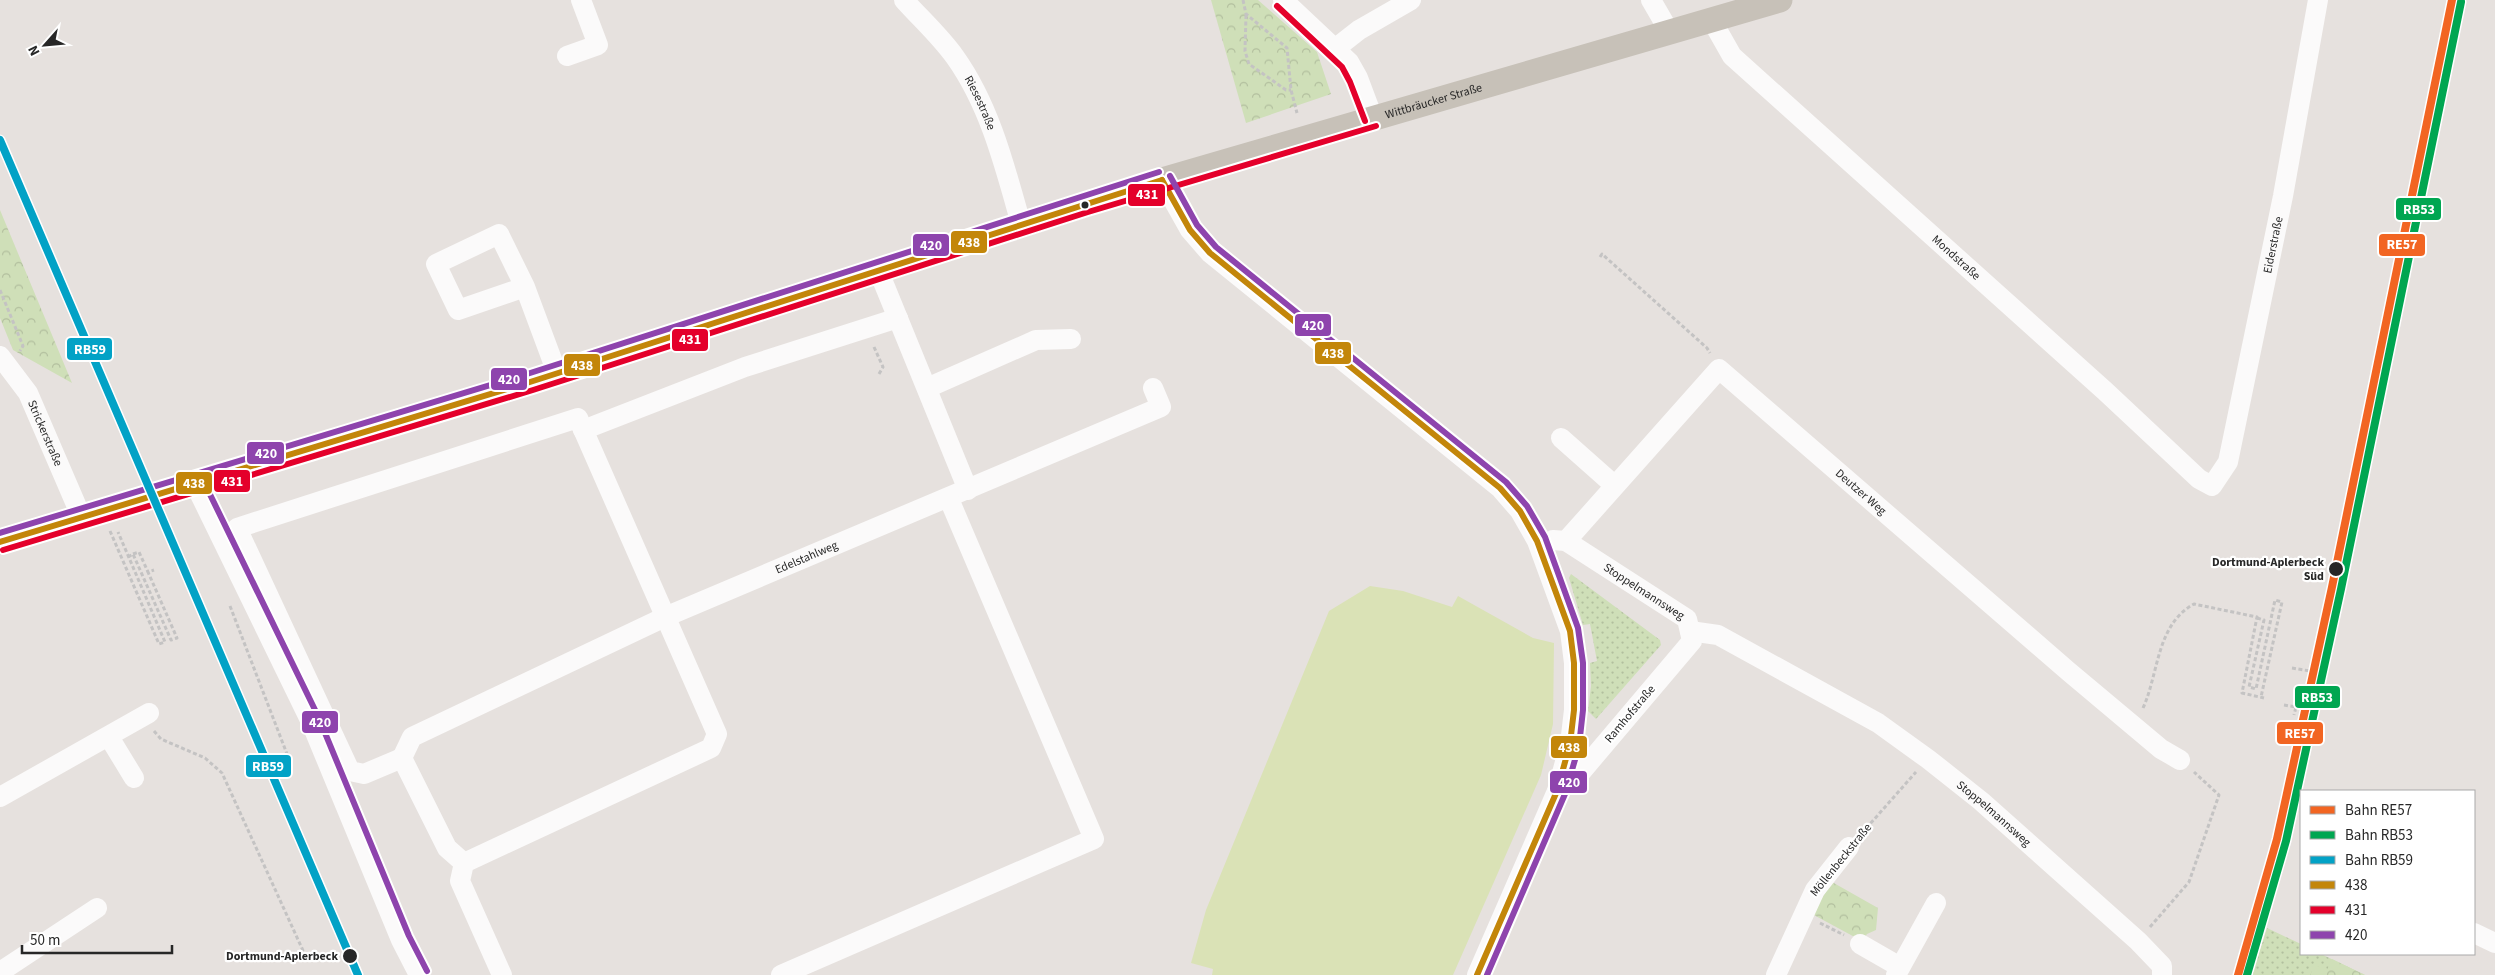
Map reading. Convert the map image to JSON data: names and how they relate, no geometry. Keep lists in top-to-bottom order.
{
  "streets": {
    "main road": ["Wittbräucker Straße"],
    "street": [
      "Riesestraße",
      "Eiderstraße",
      "Mondstraße",
      "Strickerstraße",
      "Deutzer Weg",
      "Edelstahlweg",
      "Stoppelmannsweg",
      "Ramhofstraße",
      "Möllenbeckstraße"
    ]
  },
  "crossings": [
    ["Wittbräucker Straße", "Riesestraße"],
    ["Wittbräucker Straße", "Mondstraße"],
    ["Wittbräucker Straße", "Strickerstraße"],
    ["Eiderstraße", "Mondstraße"],
    ["Stoppelmannsweg", "Ramhofstraße"],
    ["Stoppelmannsweg", "Möllenbeckstraße"]
  ],
  "places": ["Dortmund-Aplerbeck Süd", "Dortmund-Aplerbeck"],
  "lines": [
    "rail line RE57",
    "rail line RB53",
    "transit line 431",
    "rail line RB59",
    "transit line 420",
    "transit line 438"
  ],
  "legend": [
    "Bahn RE57",
    "Bahn RB53",
    "Bahn RB59",
    "438",
    "431",
    "420"
  ],
  "scale_bar": "50 m",
  "north": "bottom left"
}
